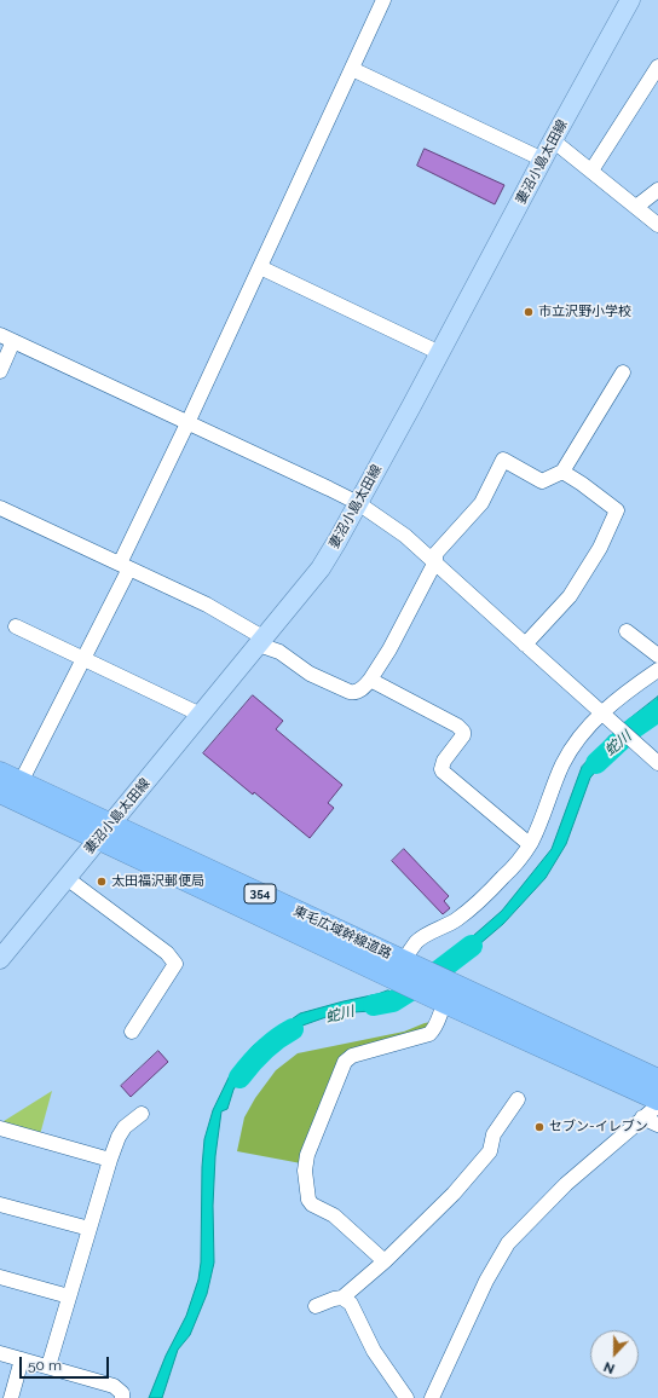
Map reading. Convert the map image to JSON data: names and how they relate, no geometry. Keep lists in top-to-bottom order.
{
  "streets": {
    "highway": ["354", "東毛広域幹線道路"],
    "main road": ["妻沼小島太田線"]
  },
  "crossings": [
    ["妻沼小島太田線", "東毛広域幹線道路"]
  ],
  "water": ["蛇川"],
  "places": ["市立沢野小学校", "太田福沢郵便局", "セブン-イレブン"],
  "scale_bar": "50 m",
  "north": "bottom"
}
